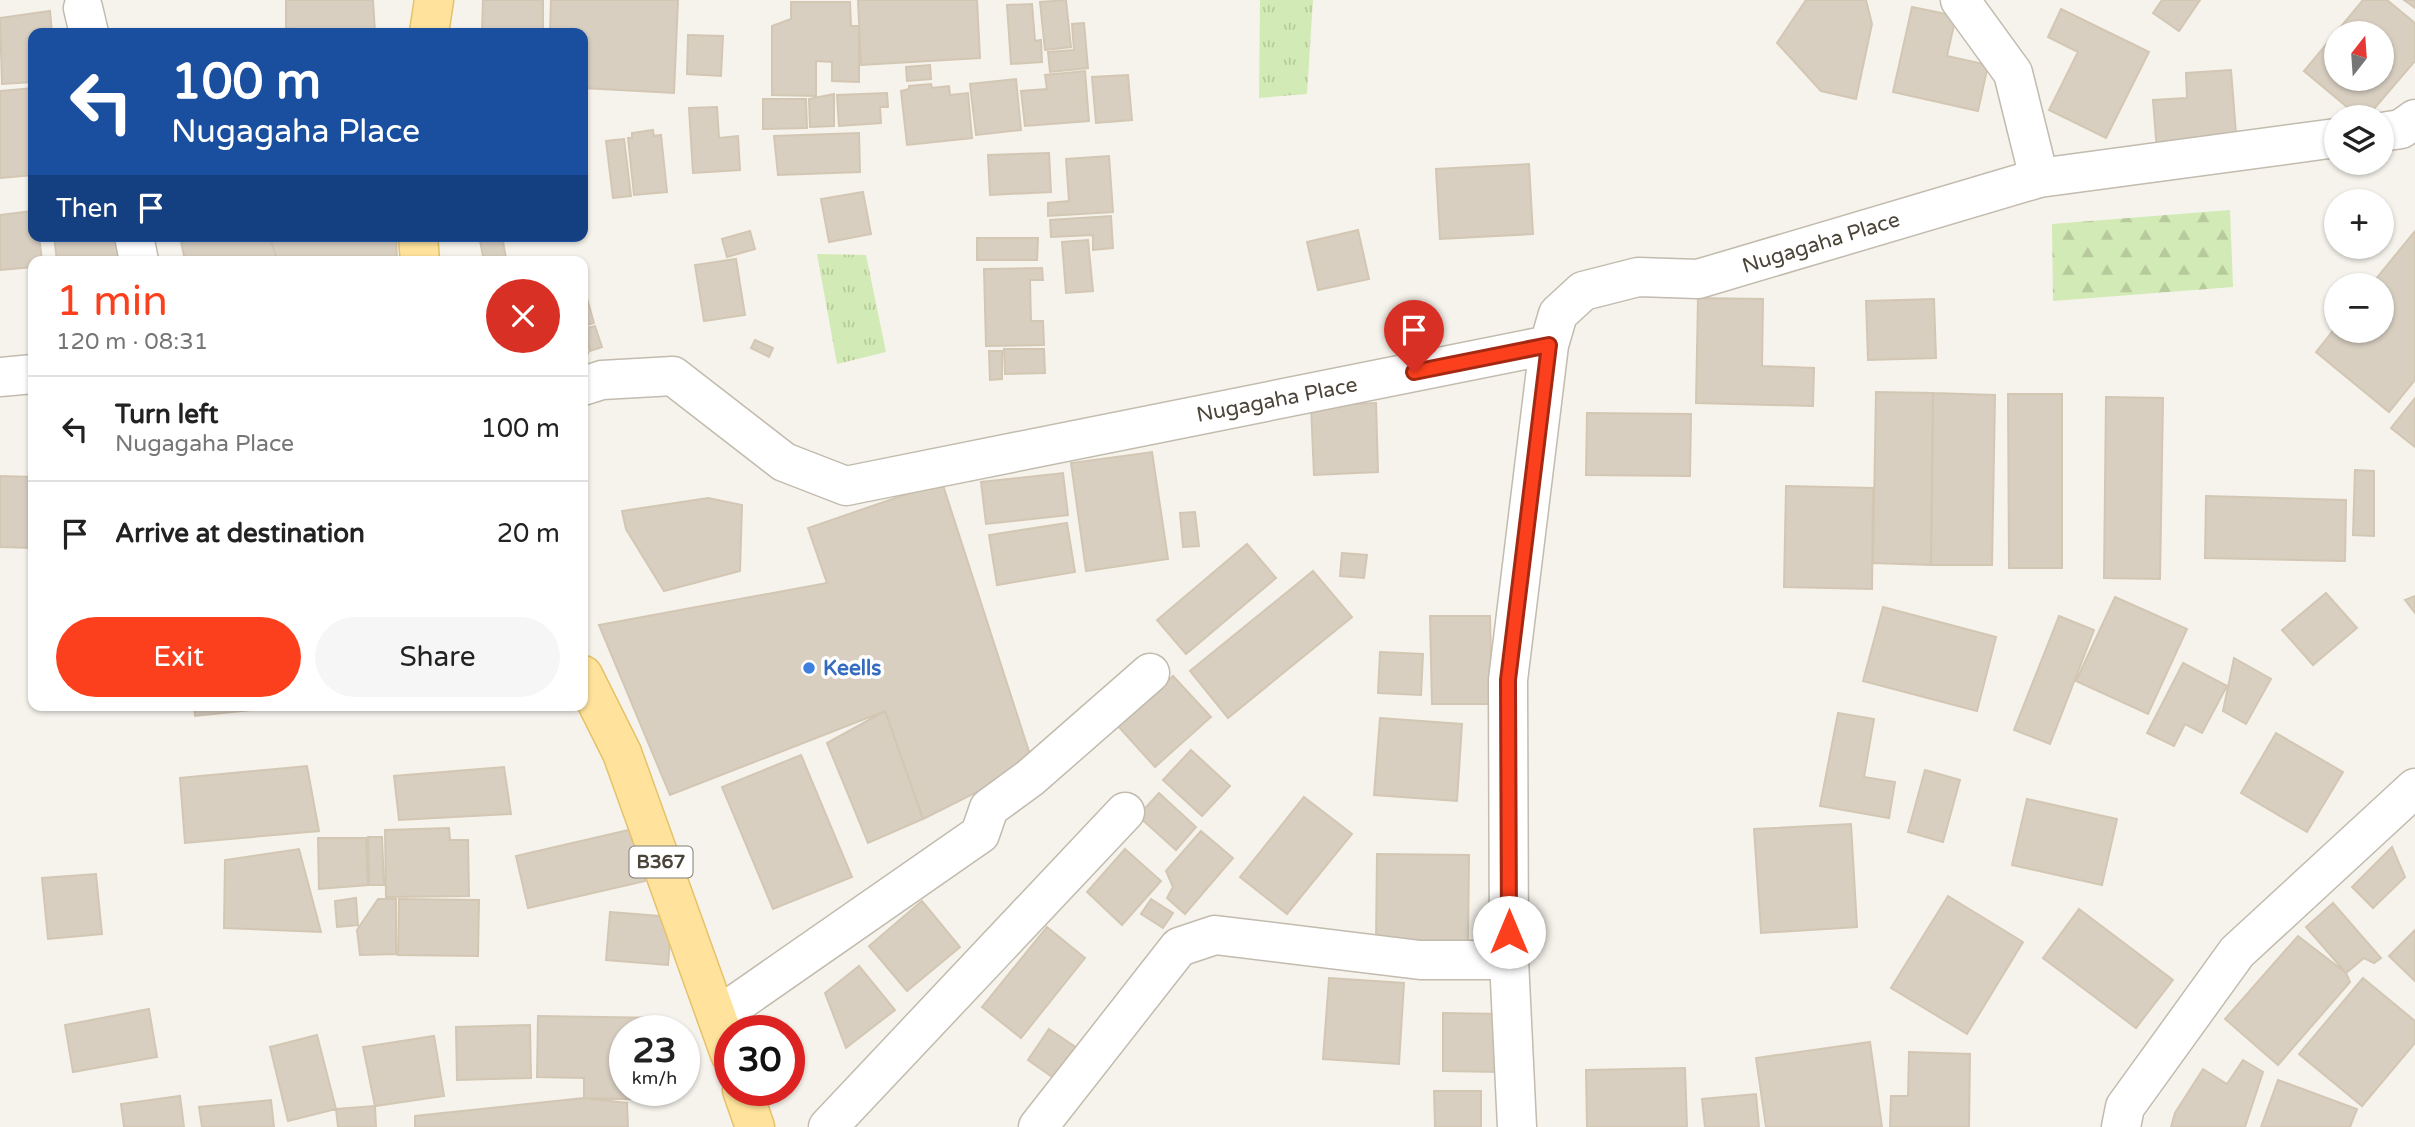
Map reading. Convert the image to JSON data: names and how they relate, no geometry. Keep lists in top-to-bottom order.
{
  "streets": {
    "main road": ["B367"],
    "street": ["Nugagaha Place"]
  },
  "places": ["Keells"],
  "north": "top",
  "page": {
    "map_buttons": ["+", "−"],
    "turn": ["100 m", "Nugagaha Place"],
    "then": "Then",
    "heading": ["1 min", "120 m · 08:31"],
    "list": [
      {
        "name": "Turn left",
        "note": "Nugagaha Place",
        "value": "100 m"
      },
      {
        "name": "Arrive at destination",
        "value": "20 m"
      }
    ],
    "buttons": ["Exit", "Share"],
    "speed": "23 km/h",
    "limit": "30"
  }
}
